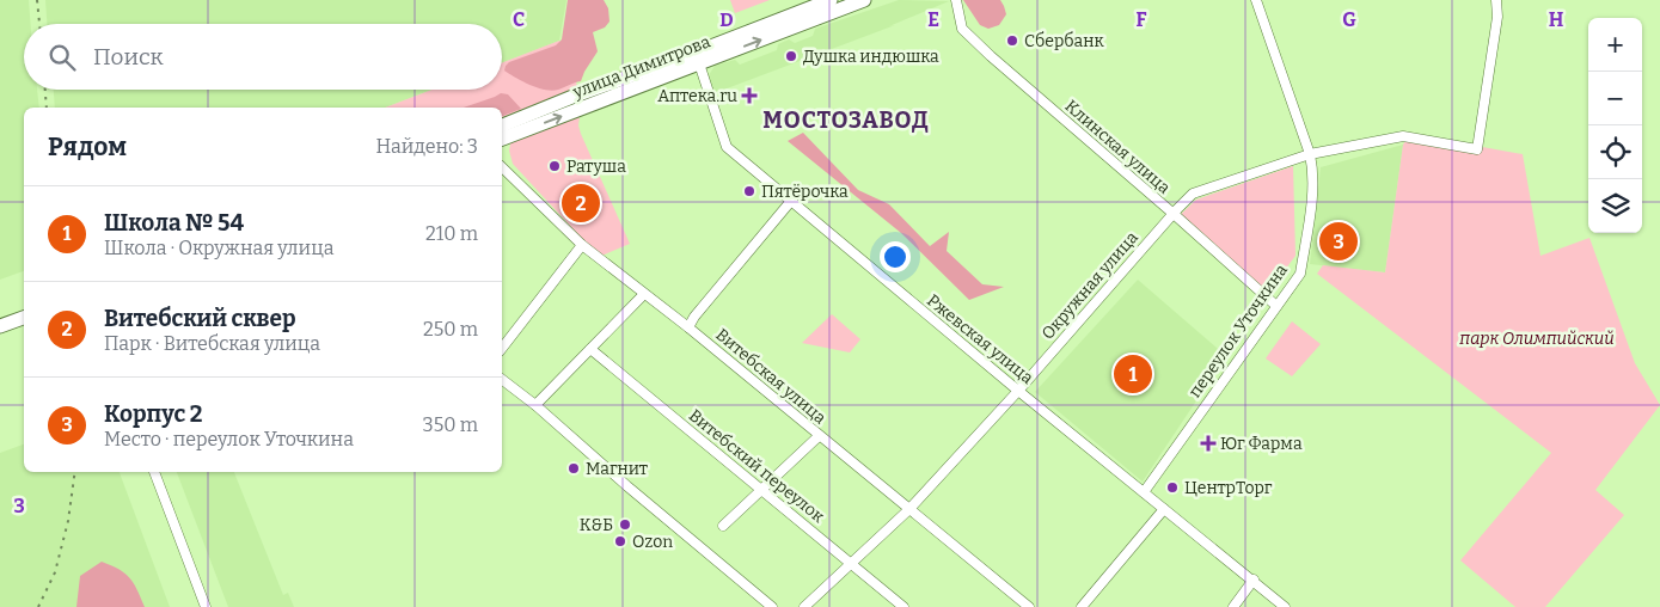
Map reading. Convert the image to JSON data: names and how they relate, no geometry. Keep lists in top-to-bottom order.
{
  "streets": {
    "main road": ["улица Димитрова"],
    "street": [
      "Клинская улица",
      "Окружная улица",
      "переулок Уточкина",
      "Ржевская улица",
      "Витебская улица",
      "Витебский переулок"
    ]
  },
  "crossings": [
    ["улица Димитрова", "Ржевская улица"],
    ["Клинская улица", "Окружная улица"],
    ["Клинская улица", "переулок Уточкина"],
    ["Окружная улица", "переулок Уточкина"],
    ["Окружная улица", "Ржевская улица"],
    ["Окружная улица", "Витебская улица"],
    ["Окружная улица", "Витебский переулок"],
    ["переулок Уточкина", "Ржевская улица"]
  ],
  "districts": ["МОСТОЗАВОД"],
  "parks": ["парк Олимпийский"],
  "places": {
    "other": [
      "Сбербанк",
      "Душка индюшка",
      "Ратуша",
      "Пятёрочка",
      "Магнит",
      "ЦентрТорг",
      "К&Б",
      "Ozon"
    ],
    "health": ["Аптека.ru", "Юг Фарма"]
  },
  "page": {
    "map_buttons": ["+", "−"],
    "search": "Поиск",
    "heading": ["Рядом", "Найдено: 3"],
    "pins": ["2", "3", "1"],
    "list": [
      {
        "mark": "1",
        "name": "Школа № 54",
        "note": "Школа · Окружная улица",
        "value": "210 m"
      },
      {
        "mark": "2",
        "name": "Витебский сквер",
        "note": "Парк · Витебская улица",
        "value": "250 m"
      },
      {
        "mark": "3",
        "name": "Корпус 2",
        "note": "Место · переулок Уточкина",
        "value": "350 m"
      }
    ]
  },
  "grid": {
    "columns": [
      "C",
      "D",
      "E",
      "F",
      "G",
      "H"
    ],
    "rows": ["3"]
  }
}
